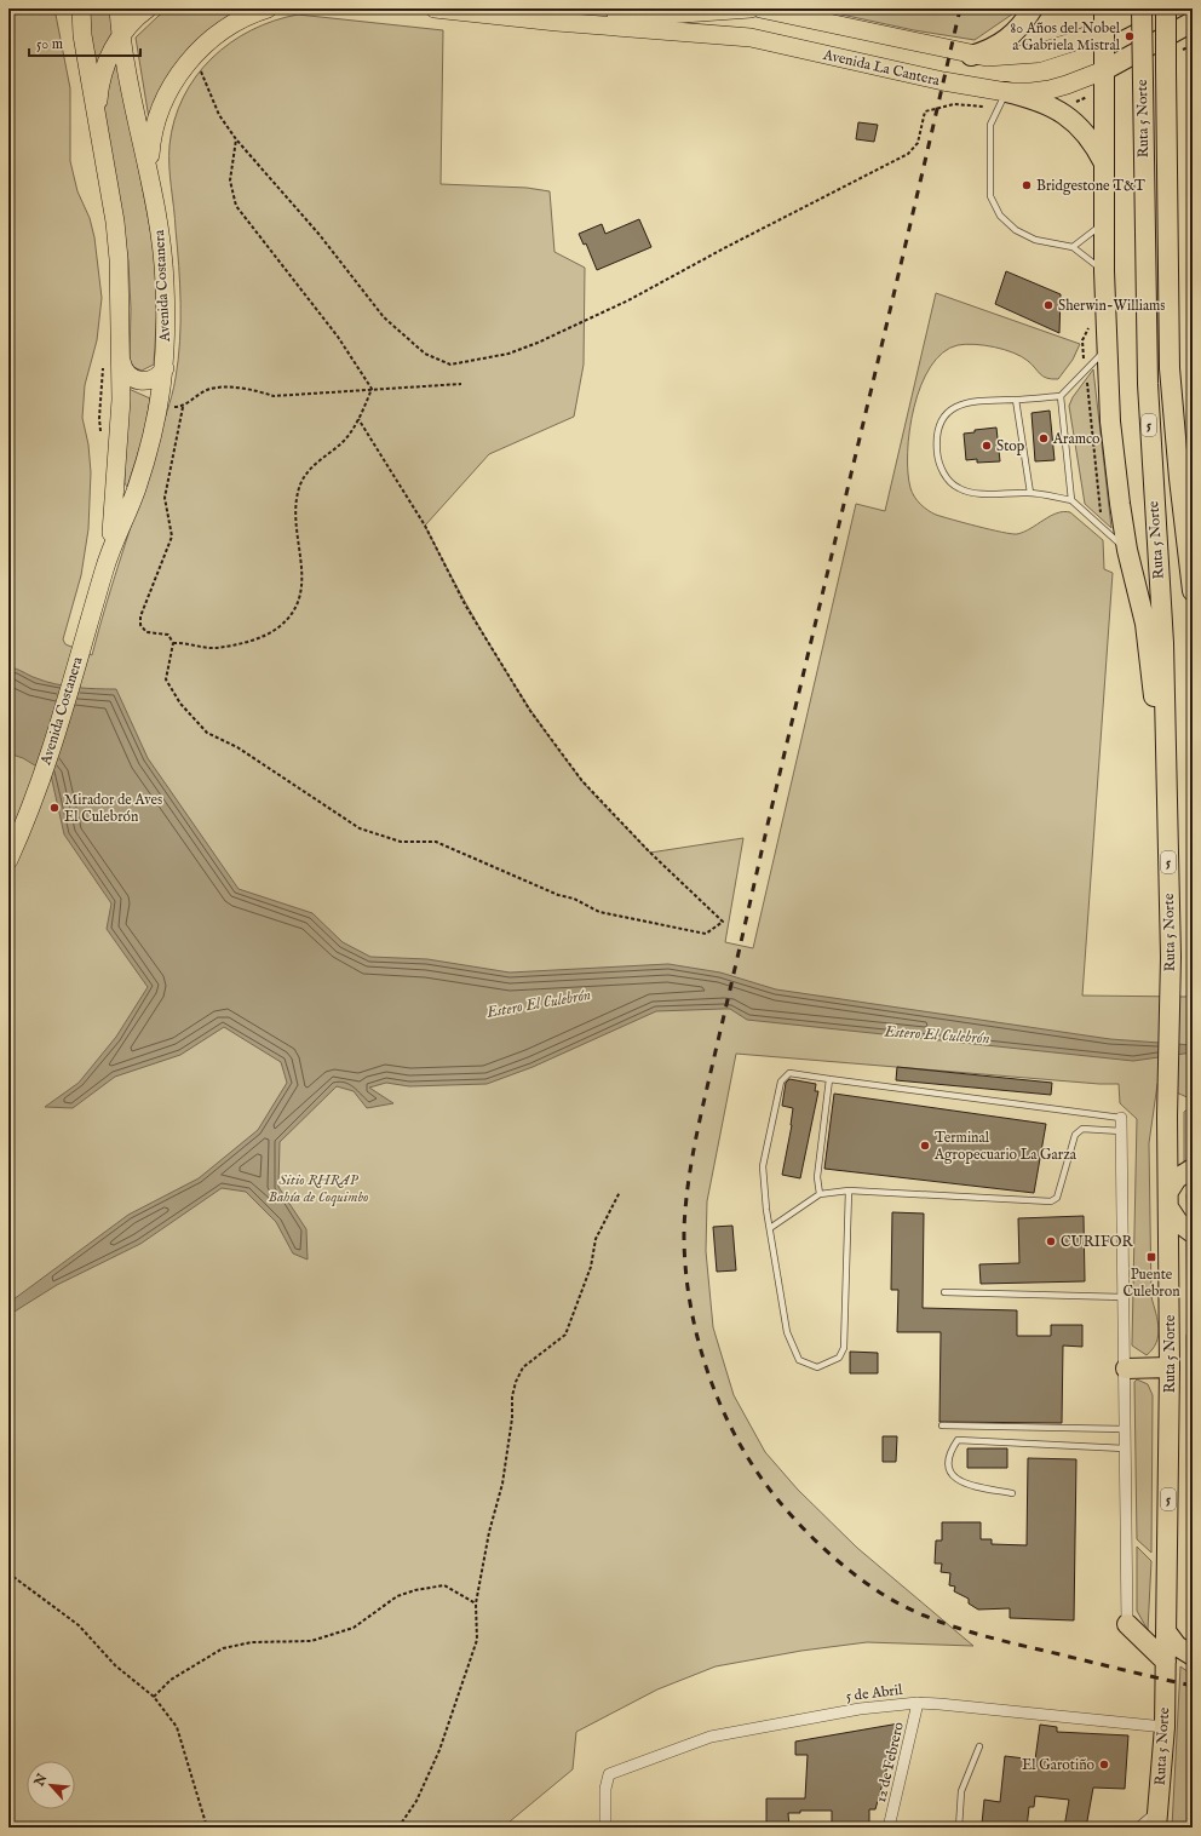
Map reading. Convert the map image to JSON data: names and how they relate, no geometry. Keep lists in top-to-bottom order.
{
  "streets": {
    "highway": ["Avenida La Cantera", "Ruta 5 Norte", "5"],
    "main road": ["Avenida Costanera"],
    "street": ["5 de Abril", "12 de Febrero"]
  },
  "crossings": [
    ["Ruta 5 Norte", "5 de Abril"],
    ["5 de Abril", "12 de Febrero"]
  ],
  "water": ["Estero El Culebrón"],
  "parks": ["Sitio RHRAP Bahía de Coquimbo"],
  "places": {
    "other": [
      "80 Años del Nobel a Gabriela Mistral",
      "Bridgestone T&T",
      "Sherwin-Williams",
      "Aramco",
      "Stop",
      "Mirador de Aves El Culebrón",
      "Terminal Agropecuario La Garza",
      "CURIFOR",
      "El Garotiño"
    ],
    "transit": ["Puente Culebron"]
  },
  "scale_bar": "50 m",
  "north": "top left"
}
